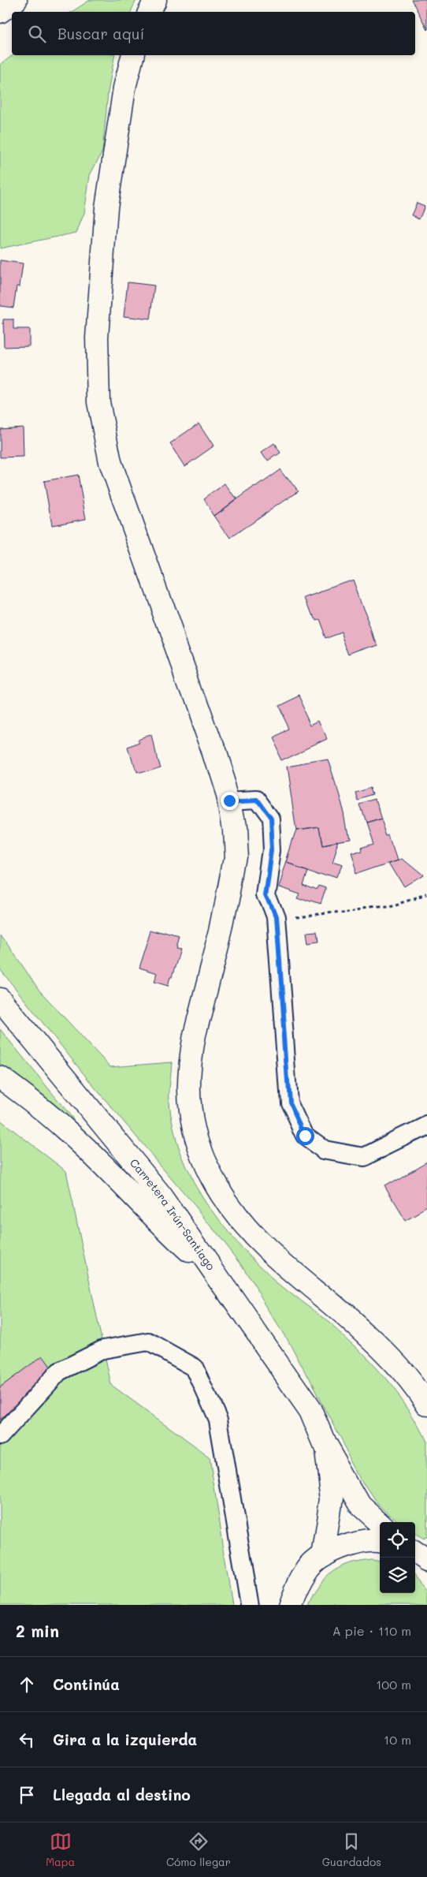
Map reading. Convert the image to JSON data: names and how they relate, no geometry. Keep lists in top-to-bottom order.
{
  "streets": {
    "highway": ["Carretera Irún-Santiago"]
  },
  "page": {
    "search": "Buscar aquí",
    "heading": ["2 min", "A pie · 110 m"],
    "list": [
      ["Continúa", "100 m"],
      ["Gira a la izquierda", "10 m"],
      "Llegada al destino"
    ],
    "nav": ["Mapa", "Cómo llegar", "Guardados"]
  }
}
